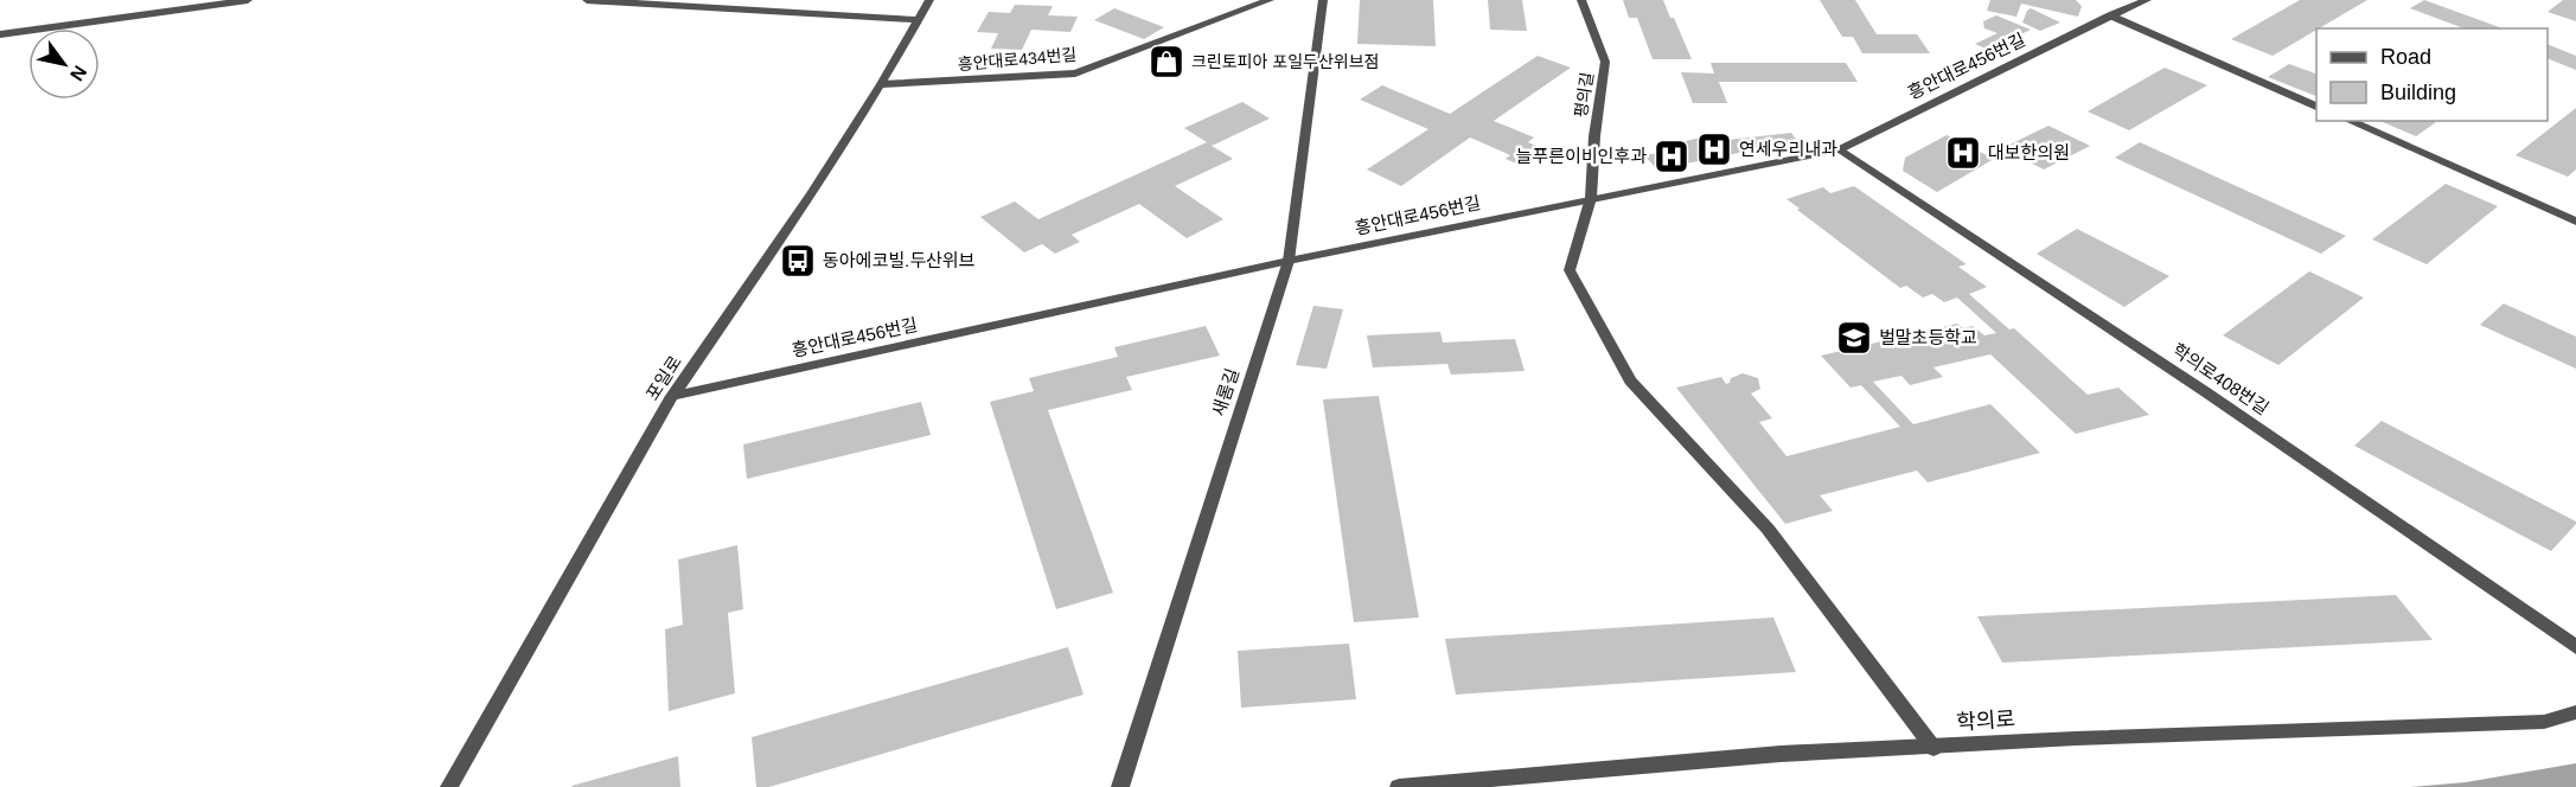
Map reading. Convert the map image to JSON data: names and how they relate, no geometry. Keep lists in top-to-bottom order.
{
  "streets": {
    "street": [
      "흥안대로434번길",
      "흥안대로456번길",
      "평의길",
      "포일로",
      "학의로408번길",
      "새롬길",
      "학의로"
    ]
  },
  "crossings": [
    ["흥안대로434번길", "포일로"],
    ["흥안대로456번길", "평의길"],
    ["흥안대로456번길", "포일로"],
    ["흥안대로456번길", "학의로408번길"],
    ["흥안대로456번길", "새롬길"],
    ["평의길", "학의로"]
  ],
  "places": {
    "shop": ["크린토피아 포일두산위브점"],
    "hospital": ["연세우리내과", "대보한의원", "늘푸른이비인후과"],
    "bus stop": ["동아에코빌.두산위브"],
    "school or university": ["벌말초등학교"]
  },
  "legend": ["Road", "Building"],
  "north": "bottom right"
}
